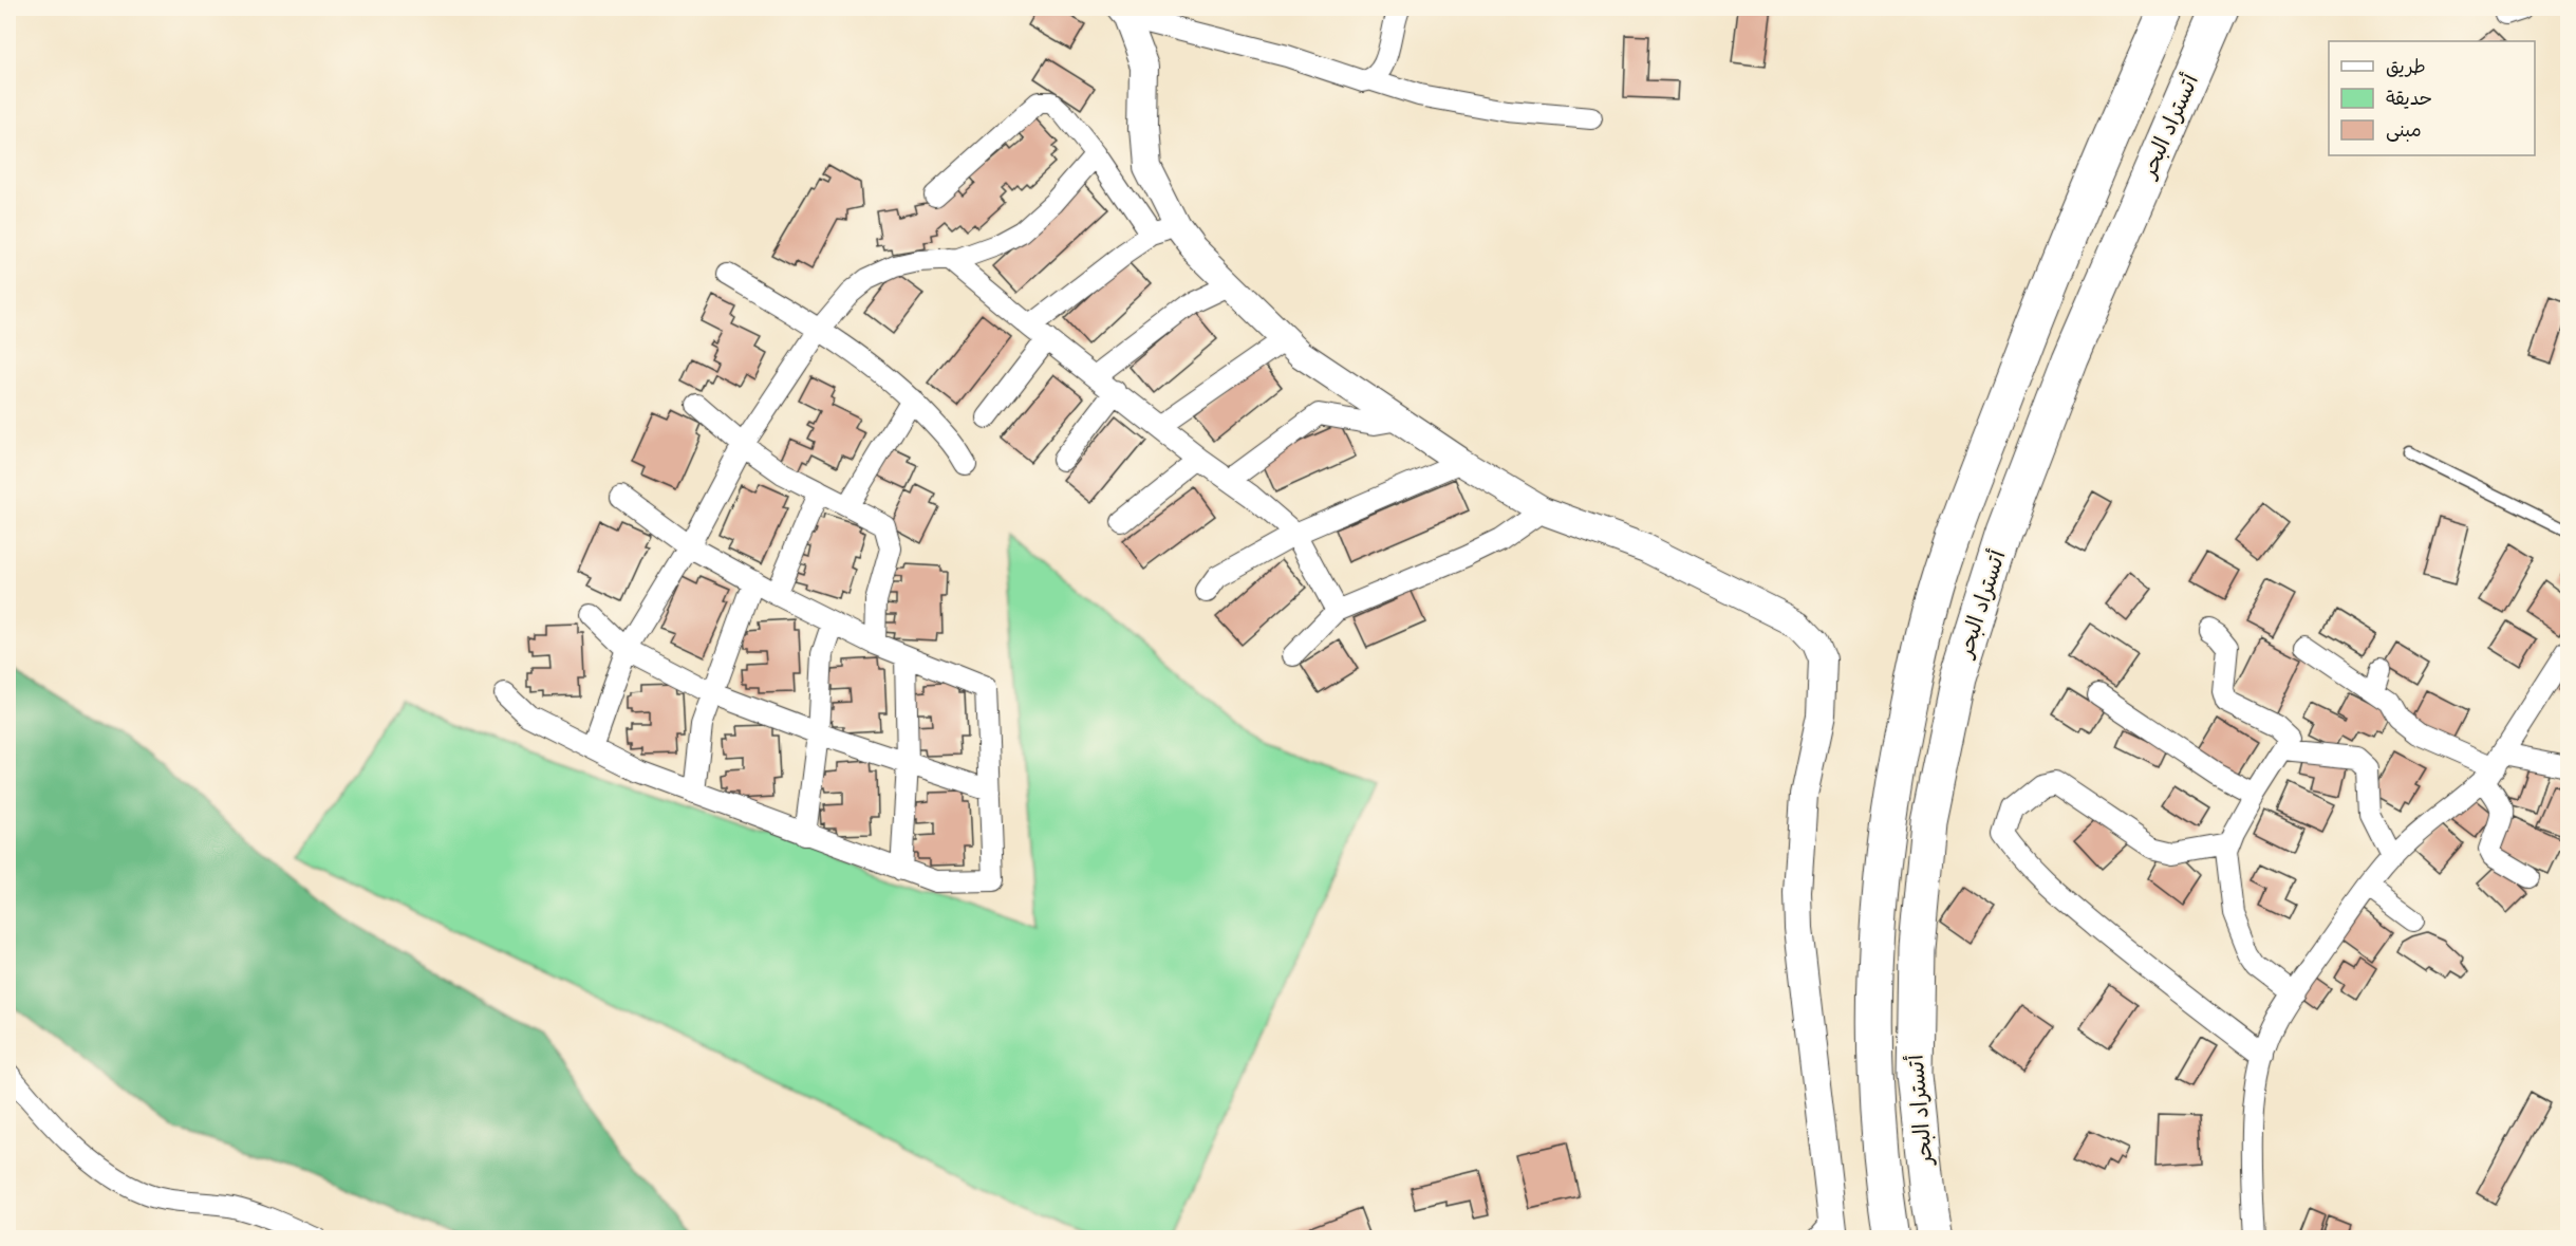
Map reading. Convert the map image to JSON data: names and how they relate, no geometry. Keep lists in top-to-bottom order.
{
  "streets": {
    "highway": ["أتستراد البحر"]
  },
  "legend": ["طريق", "حديقة", "مبنى"]
}
